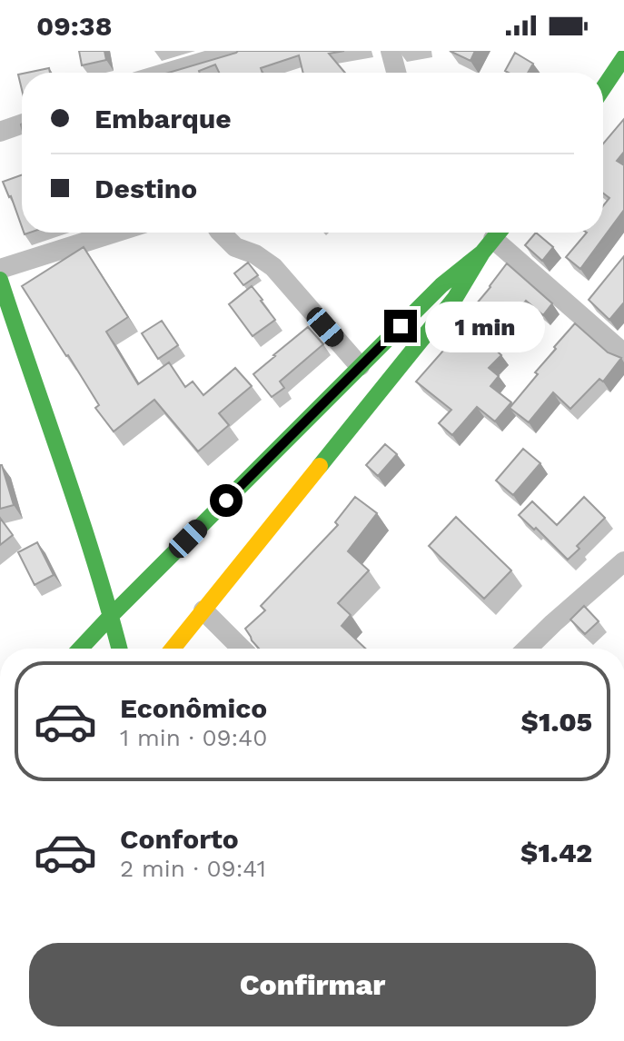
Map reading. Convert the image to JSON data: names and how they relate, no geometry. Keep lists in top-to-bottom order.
{
  "page": {
    "status": "09:38",
    "banner": ["Embarque", "Destino"],
    "bubble": "1 min",
    "list": [
      {
        "name": "Econômico",
        "note": "1 min · 09:40",
        "value": "$1.05"
      },
      {
        "name": "Conforto",
        "note": "2 min · 09:41",
        "value": "$1.42"
      }
    ],
    "buttons": "Confirmar"
  }
}
